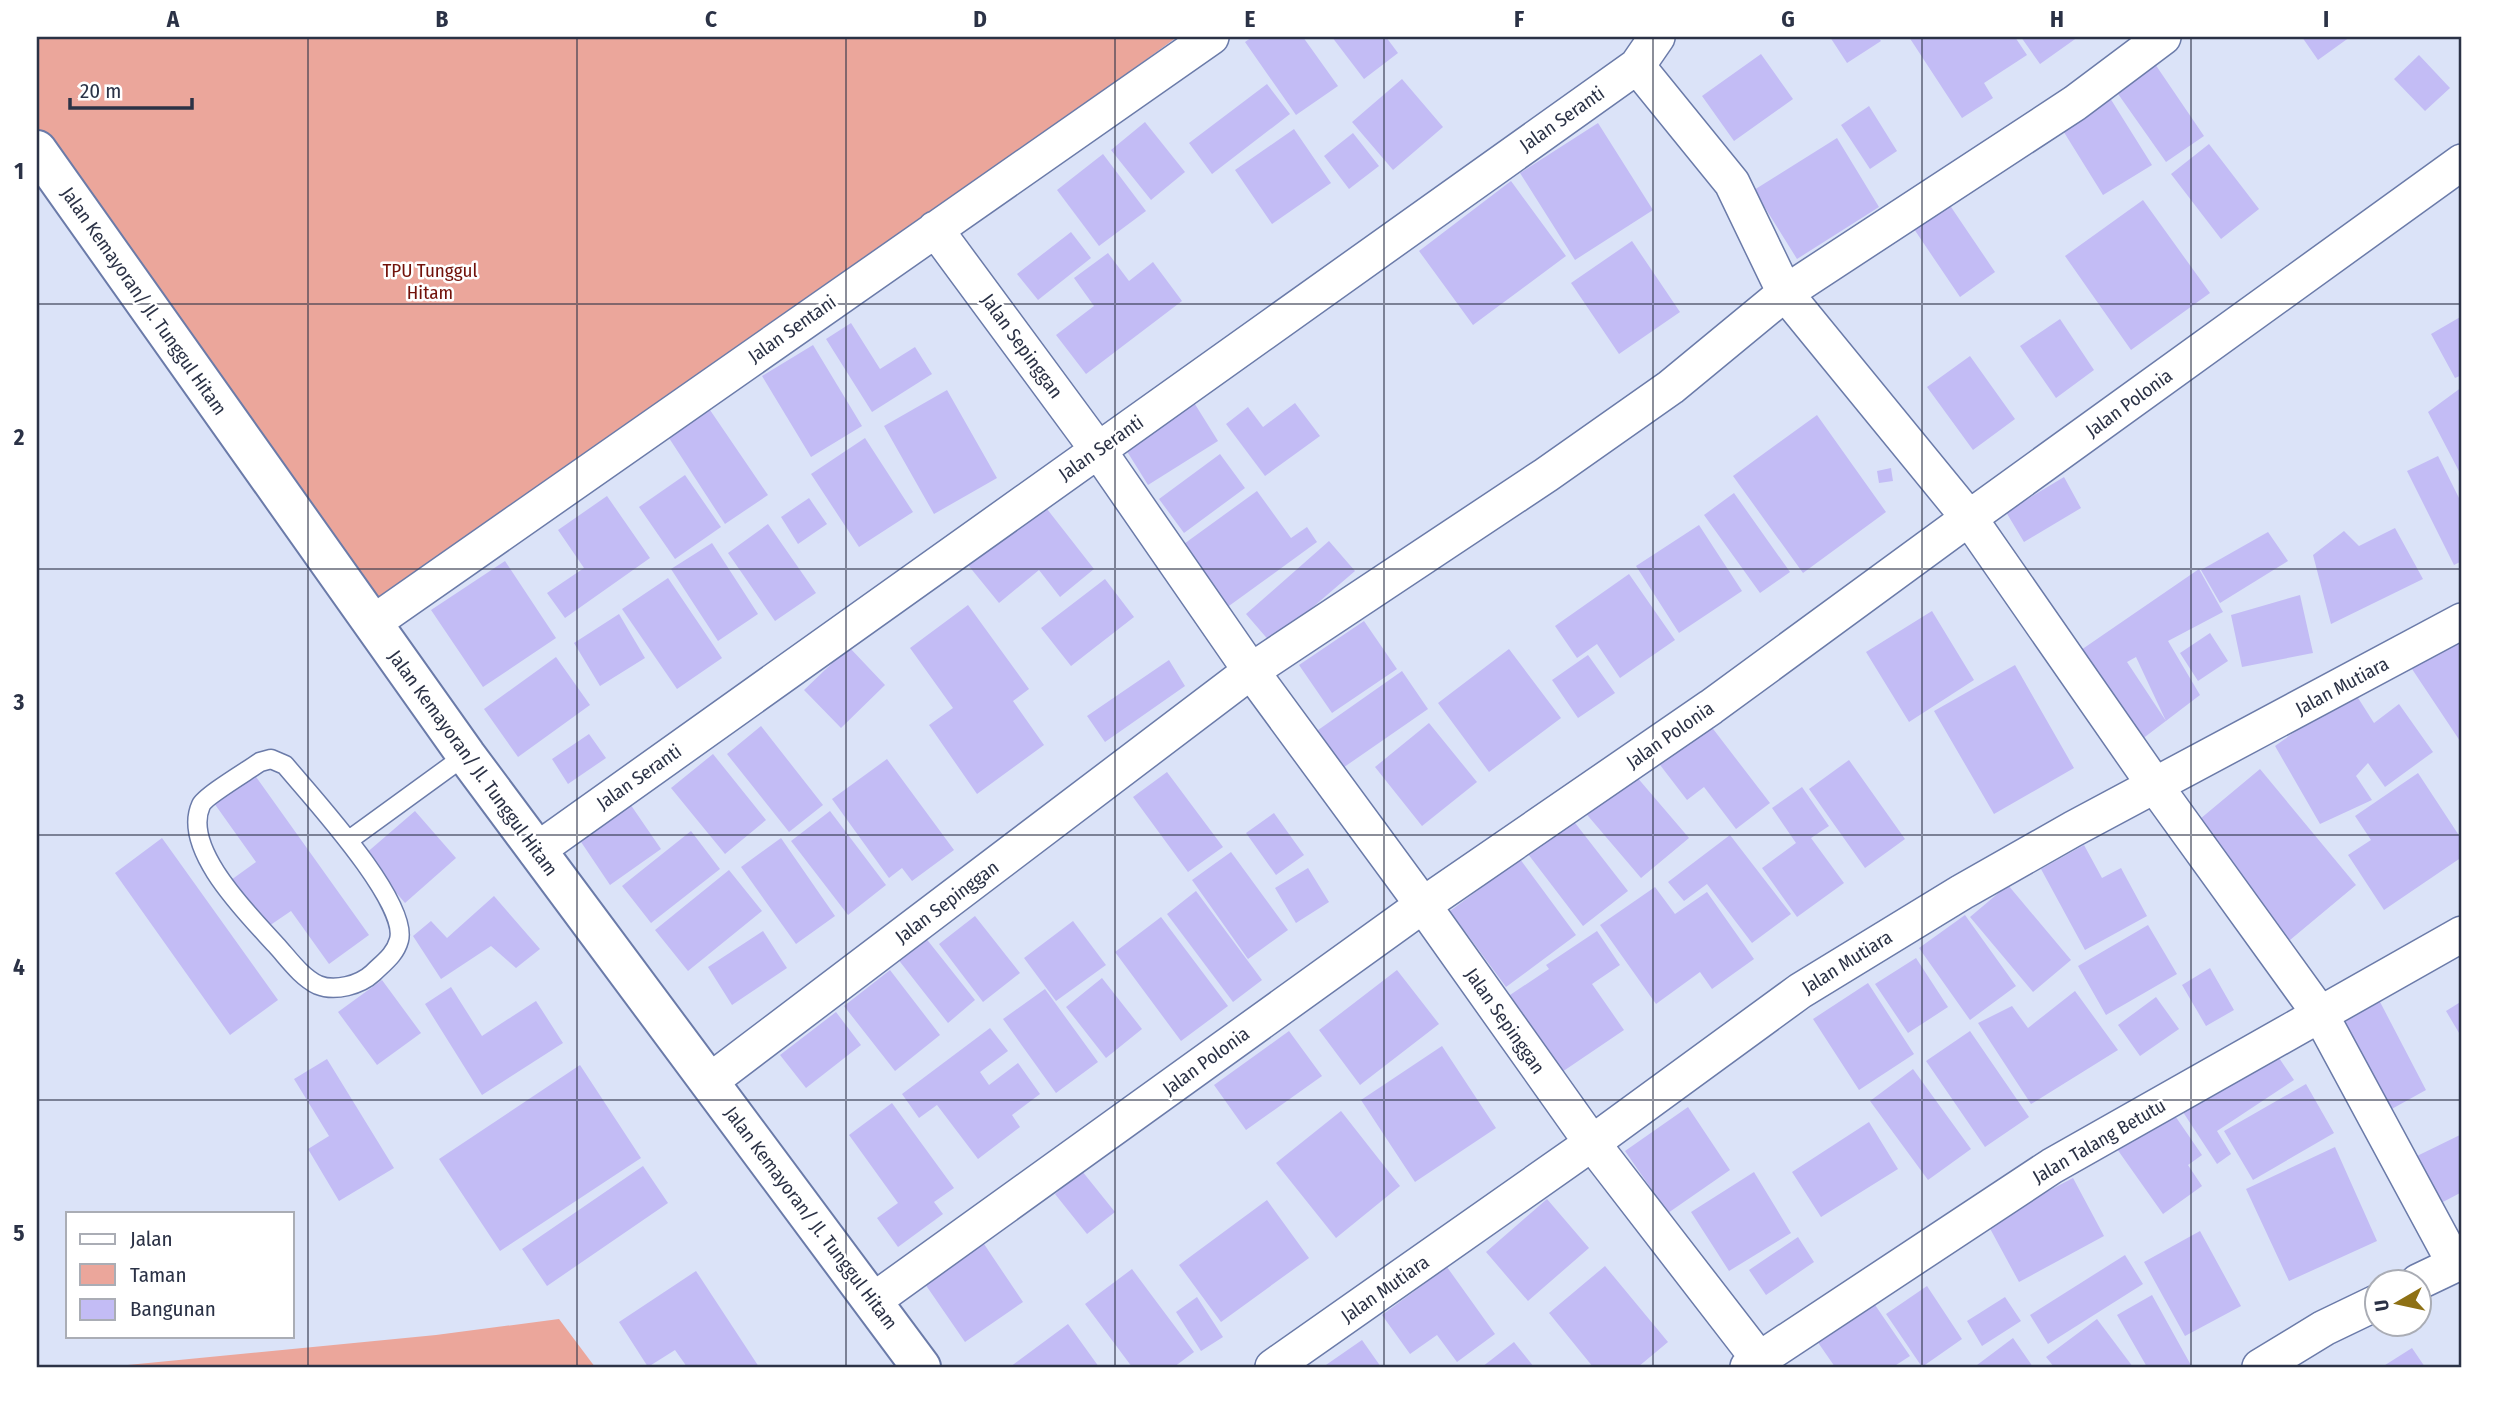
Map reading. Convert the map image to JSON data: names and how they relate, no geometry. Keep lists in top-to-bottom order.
{
  "streets": {
    "street": [
      "Jalan Seranti",
      "Jalan Kemayoran/ Jl. Tunggul Hitam",
      "Jalan Sentani",
      "Jalan Sepinggan",
      "Jalan Polonia",
      "Jalan Mutiara",
      "Jalan Talang Betutu"
    ]
  },
  "crossings": [
    ["Jalan Seranti", "Jalan Kemayoran/ Jl. Tunggul Hitam"],
    ["Jalan Seranti", "Jalan Sepinggan"],
    ["Jalan Kemayoran/ Jl. Tunggul Hitam", "Jalan Sentani"],
    ["Jalan Kemayoran/ Jl. Tunggul Hitam", "Jalan Sepinggan"],
    ["Jalan Kemayoran/ Jl. Tunggul Hitam", "Jalan Polonia"],
    ["Jalan Sentani", "Jalan Sepinggan"],
    ["Jalan Sepinggan", "Jalan Polonia"],
    ["Jalan Sepinggan", "Jalan Mutiara"],
    ["Jalan Sepinggan", "Jalan Talang Betutu"]
  ],
  "parks": ["TPU Tunggul Hitam"],
  "legend": ["Jalan", "Taman", "Bangunan"],
  "scale_bar": "20 m",
  "north": "left",
  "grid": {
    "columns": [
      "A",
      "B",
      "C",
      "D",
      "E",
      "F",
      "G",
      "H",
      "I"
    ],
    "rows": [
      "1",
      "2",
      "3",
      "4",
      "5"
    ]
  }
}
